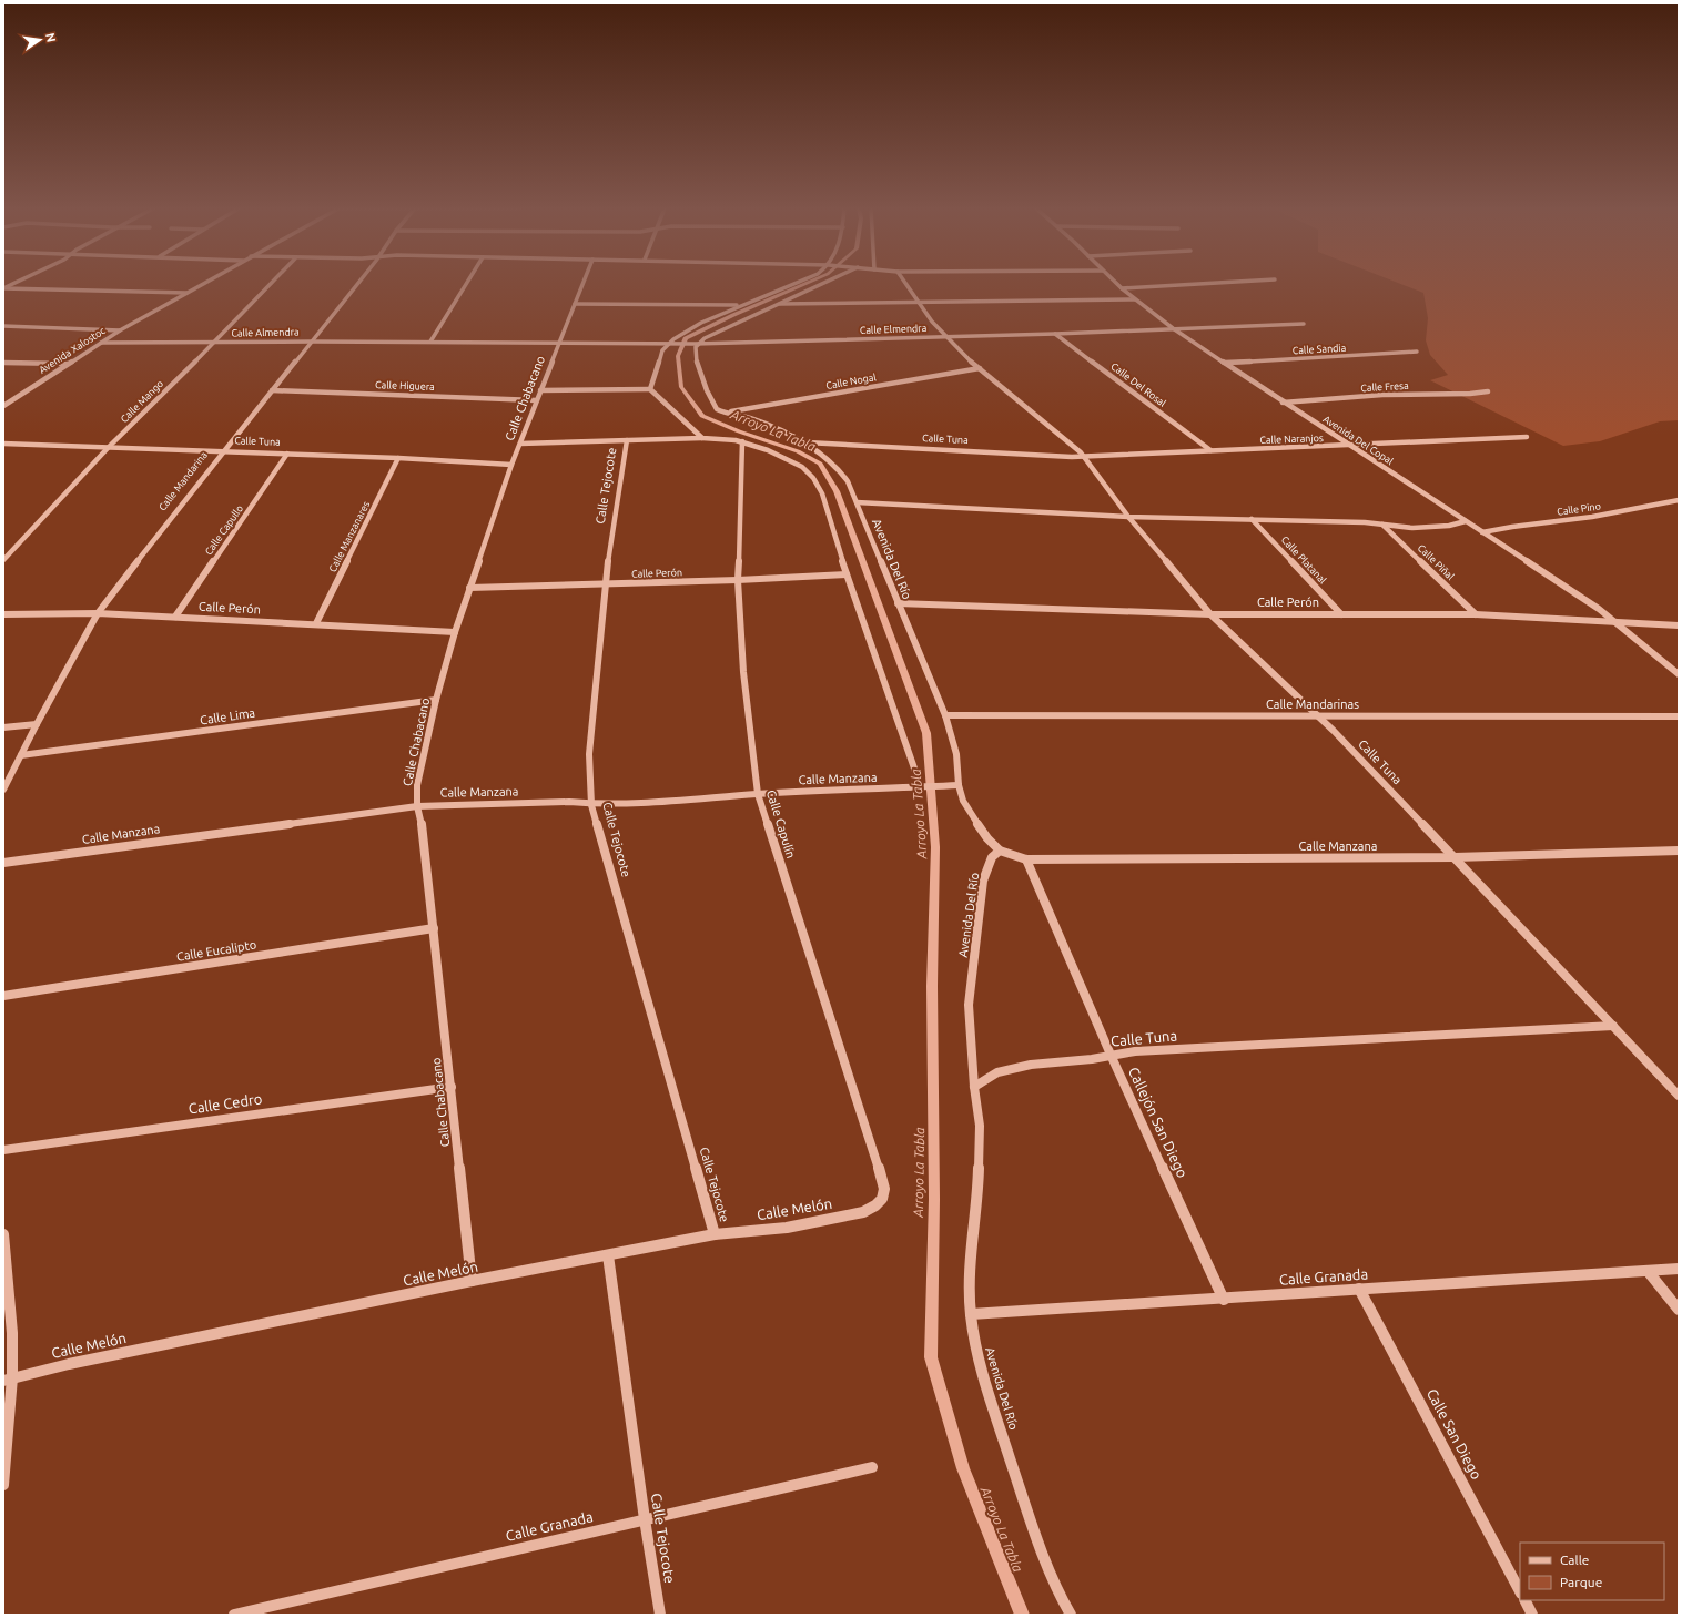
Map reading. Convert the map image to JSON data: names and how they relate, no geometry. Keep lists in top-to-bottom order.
{
  "streets": {
    "street": [
      "Calle Elmendra",
      "Calle Almendra",
      "Calle Sandia",
      "Avenida Xalostoc",
      "Calle Nogal",
      "Calle Del Rosal",
      "Calle Higuera",
      "Calle Fresa",
      "Calle Chabacano",
      "Calle Mango",
      "Calle Tuna",
      "Calle Naranjos",
      "Avenida Del Copal",
      "Calle Mandarina",
      "Calle Tejocote",
      "Calle Pino",
      "Calle Capullo",
      "Calle Manzanares",
      "Avenida Del Río",
      "Calle Platanal",
      "Calle Piñal",
      "Calle Perón",
      "Calle Mandarinas",
      "Calle Lima",
      "Calle Manzana",
      "Calle Capulín",
      "Calle Eucalipto",
      "Calle Cedro",
      "Callejón San Diego",
      "Calle Melón",
      "Calle Granada",
      "Calle San Diego"
    ]
  },
  "crossings": [
    ["Calle Elmendra", "Calle Almendra"],
    ["Calle Elmendra", "Calle Del Rosal"],
    ["Calle Elmendra", "Calle Tuna"],
    ["Calle Elmendra", "Avenida Del Copal"],
    ["Calle Almendra", "Avenida Xalostoc"],
    ["Calle Almendra", "Calle Chabacano"],
    ["Calle Almendra", "Calle Mango"],
    ["Calle Almendra", "Calle Mandarina"],
    ["Calle Sandia", "Avenida Del Copal"],
    ["Calle Nogal", "Calle Tuna"],
    ["Calle Nogal", "Avenida Del Río"],
    ["Calle Del Rosal", "Calle Naranjos"],
    ["Calle Higuera", "Calle Chabacano"],
    ["Calle Higuera", "Calle Mandarina"],
    ["Calle Fresa", "Avenida Del Copal"],
    ["Calle Chabacano", "Calle Tuna"],
    ["Calle Chabacano", "Calle Perón"],
    ["Calle Chabacano", "Calle Lima"],
    ["Calle Chabacano", "Calle Manzana"],
    ["Calle Chabacano", "Calle Eucalipto"],
    ["Calle Chabacano", "Calle Cedro"],
    ["Calle Chabacano", "Calle Melón"],
    ["Calle Mango", "Calle Tuna"],
    ["Calle Tuna", "Calle Naranjos"],
    ["Calle Tuna", "Calle Mandarina"],
    ["Calle Tuna", "Calle Capullo"],
    ["Calle Tuna", "Calle Manzanares"],
    ["Calle Tuna", "Avenida Del Río"],
    ["Calle Tuna", "Calle Perón"],
    ["Calle Tuna", "Calle Mandarinas"],
    ["Calle Tuna", "Calle Manzana"],
    ["Calle Tuna", "Callejón San Diego"],
    ["Calle Naranjos", "Avenida Del Copal"],
    ["Avenida Del Copal", "Calle Pino"],
    ["Avenida Del Copal", "Calle Perón"],
    ["Calle Mandarina", "Calle Perón"],
    ["Calle Mandarina", "Calle Lima"],
    ["Calle Tejocote", "Calle Perón"],
    ["Calle Tejocote", "Calle Manzana"],
    ["Calle Tejocote", "Calle Melón"],
    ["Calle Tejocote", "Calle Granada"],
    ["Calle Capullo", "Calle Perón"],
    ["Calle Manzanares", "Calle Perón"],
    ["Avenida Del Río", "Calle Perón"],
    ["Avenida Del Río", "Calle Mandarinas"],
    ["Avenida Del Río", "Calle Manzana"],
    ["Avenida Del Río", "Calle Granada"],
    ["Calle Platanal", "Calle Perón"],
    ["Calle Piñal", "Calle Perón"],
    ["Calle Perón", "Calle Capulín"],
    ["Calle Manzana", "Calle Capulín"],
    ["Calle Manzana", "Callejón San Diego"],
    ["Calle Capulín", "Calle Melón"],
    ["Callejón San Diego", "Calle Granada"],
    ["Calle Granada", "Calle San Diego"]
  ],
  "water": ["Arroyo La Tabla"],
  "legend": ["Calle", "Parque"],
  "north": "right"
}
